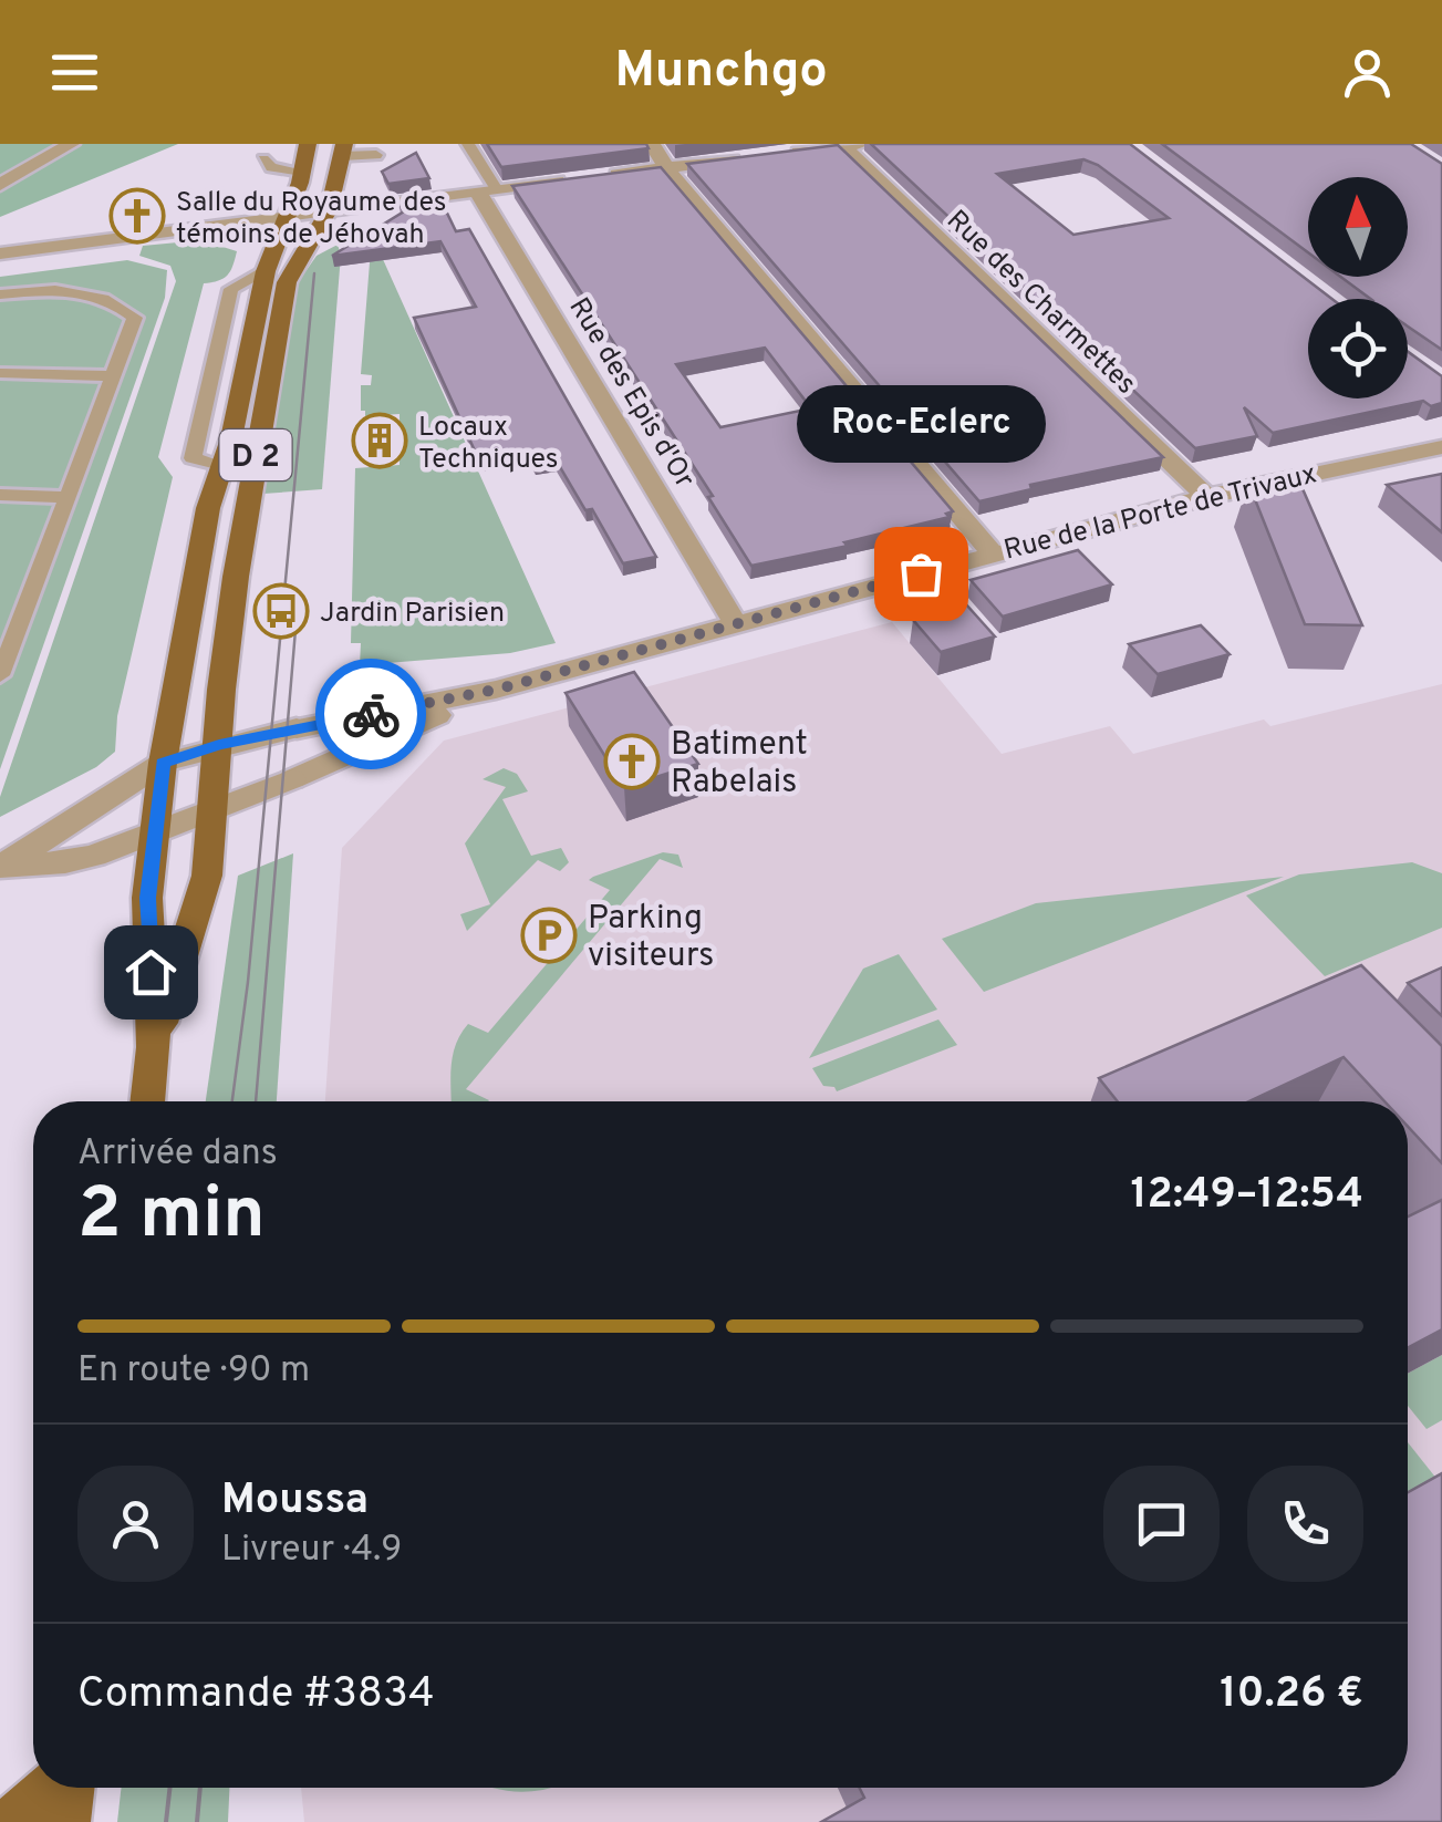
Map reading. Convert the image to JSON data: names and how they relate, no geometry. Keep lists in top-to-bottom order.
{
  "streets": {
    "main road": ["D 2"],
    "street": ["Rue des Charmettes", "Rue des Epis d'Or", "Rue de la Porte de Trivaux"]
  },
  "crossings": [
    ["Rue des Charmettes", "Rue de la Porte de Trivaux"],
    ["Rue des Epis d'Or", "Rue de la Porte de Trivaux"],
    ["D 2", "Rue de la Porte de Trivaux"]
  ],
  "places": {
    "church": ["Salle du Royaume des témoins de Jéhovah", "Batiment Rabelais"],
    "building": ["Locaux Techniques"],
    "other": ["Roc-Eclerc"],
    "bus stop": ["Jardin Parisien"],
    "parking": ["Parking visiteurs"]
  },
  "north": "top",
  "page": {
    "header": "Munchgo",
    "bubble": "Roc-Eclerc",
    "heading": ["2 min", "Arrivée dans", "12:49–12:54"],
    "panel": [
      "Moussa",
      "Livreur · 4.9",
      "Commande #3834",
      "10.26 €"
    ],
    "bar": "En route · 90 m"
  }
}
